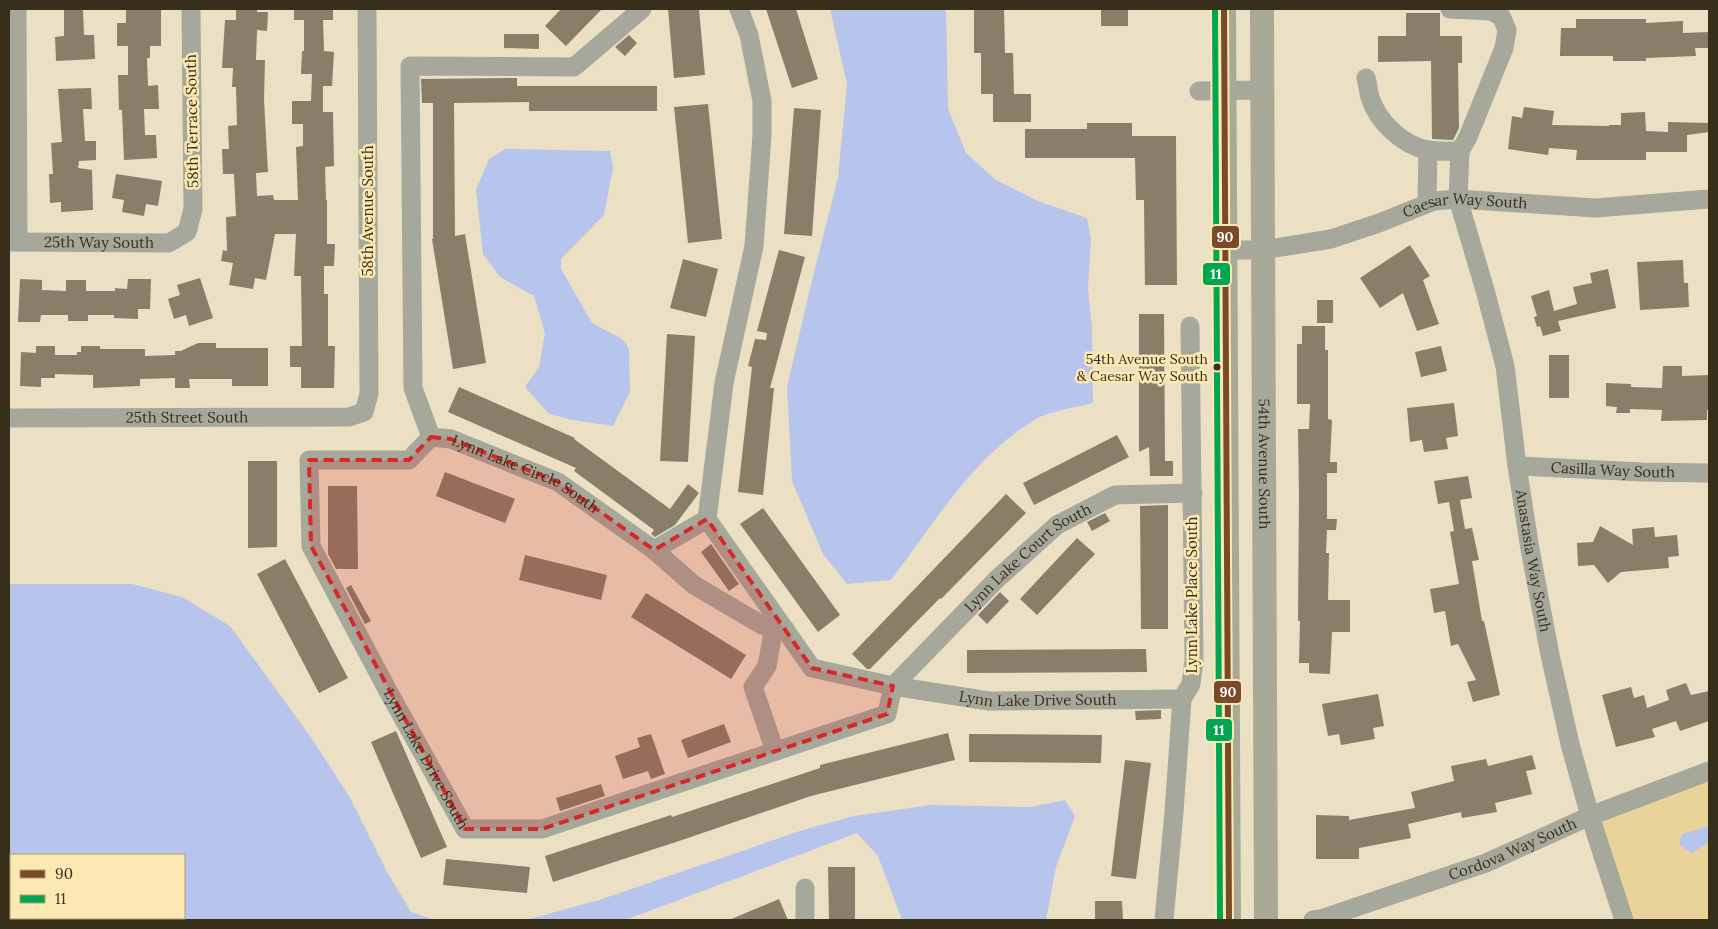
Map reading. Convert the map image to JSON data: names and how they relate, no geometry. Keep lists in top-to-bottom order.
{
  "streets": {
    "main road": ["54th Avenue South"],
    "street": [
      "58th Terrace South",
      "Caesar Way South",
      "58th Avenue South",
      "25th Way South",
      "25th Street South",
      "Casilla Way South",
      "Lynn Lake Circle South",
      "Lynn Lake Court South",
      "Anastasia Way South",
      "Lynn Lake Place South",
      "Lynn Lake Drive South",
      "Cordova Way South"
    ]
  },
  "crossings": [
    ["58th Terrace South", "25th Way South"],
    ["Caesar Way South", "54th Avenue South"],
    ["Caesar Way South", "Anastasia Way South"],
    ["58th Avenue South", "25th Street South"],
    ["Casilla Way South", "Anastasia Way South"],
    ["Lynn Lake Circle South", "Lynn Lake Drive South"],
    ["Lynn Lake Court South", "Lynn Lake Place South"],
    ["Lynn Lake Court South", "Lynn Lake Drive South"],
    ["Anastasia Way South", "Cordova Way South"],
    ["Lynn Lake Place South", "Lynn Lake Drive South"]
  ],
  "places": ["54th Avenue South & Caesar Way South"],
  "lines": ["transit line 90", "transit line 11"],
  "legend": ["90", "11"]
}
